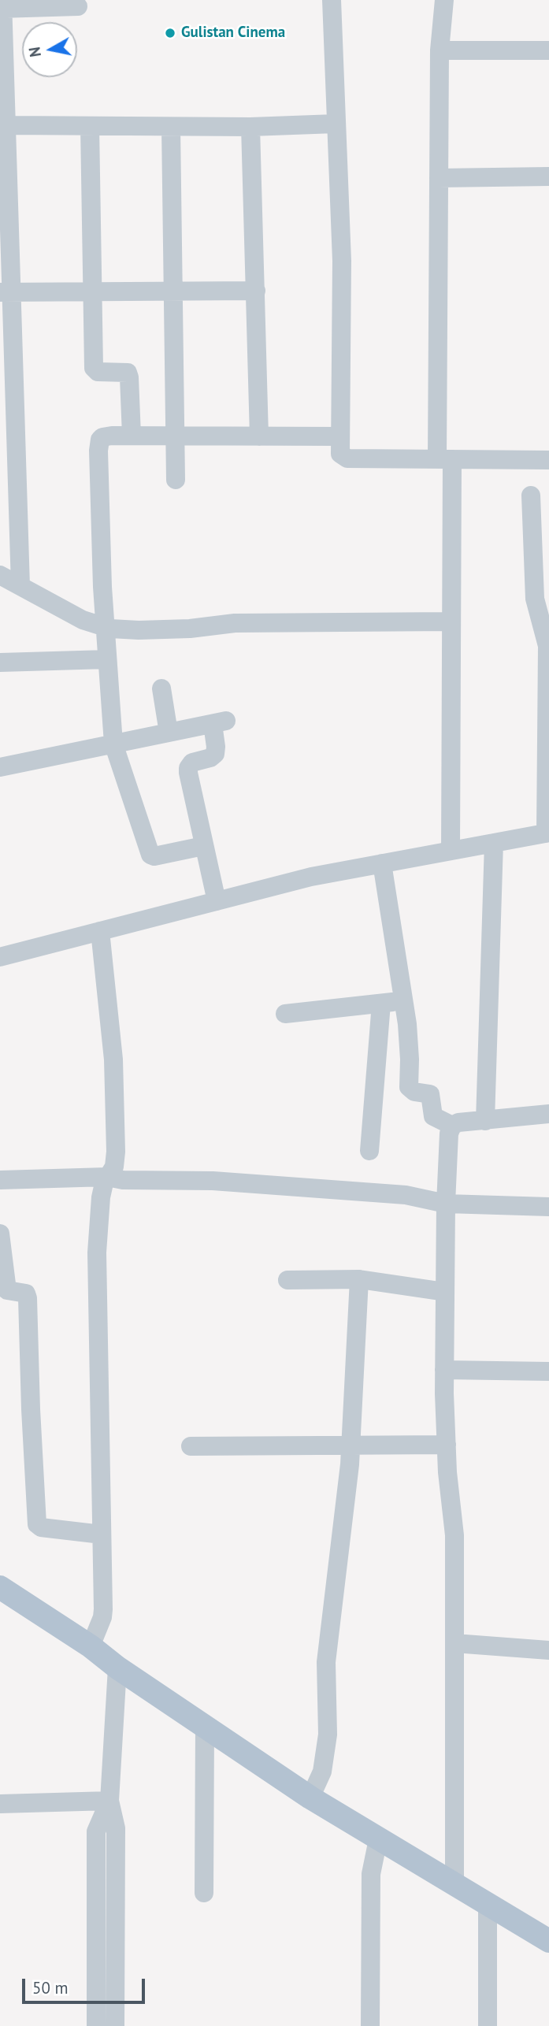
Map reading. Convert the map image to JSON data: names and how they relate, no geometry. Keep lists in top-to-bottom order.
{
  "places": ["Gulistan Cinema"],
  "scale_bar": "50 m",
  "north": "left"
}
